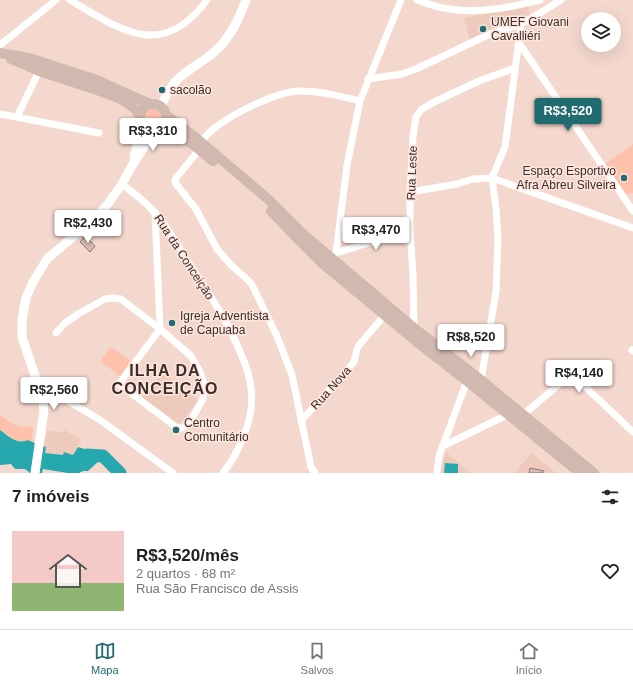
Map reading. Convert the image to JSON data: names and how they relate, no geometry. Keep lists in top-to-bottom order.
{
  "streets": {
    "street": ["Rua Leste", "Rua da Conceição", "Rua Nova"]
  },
  "districts": ["ILHA DA CONCEIÇÃO"],
  "places": [
    "UMEF Giovani Cavalliéri",
    "sacolão",
    "Espaço Esportivo Afra Abreu Silveira",
    "Igreja Adventista de Capuaba",
    "Centro Comunitário"
  ],
  "page": {
    "price": [
      "R$3,520",
      "R$3,310",
      "R$2,430",
      "R$3,470",
      "R$8,520",
      "R$4,140",
      "R$2,560"
    ],
    "heading": "7 imóveis",
    "list": [
      {
        "name": "R$3,520/mês",
        "note": "2 quartos · 68 m² · Rua São Francisco de Assis"
      }
    ],
    "tabs": ["Mapa", "Salvos", "Início"]
  }
}
